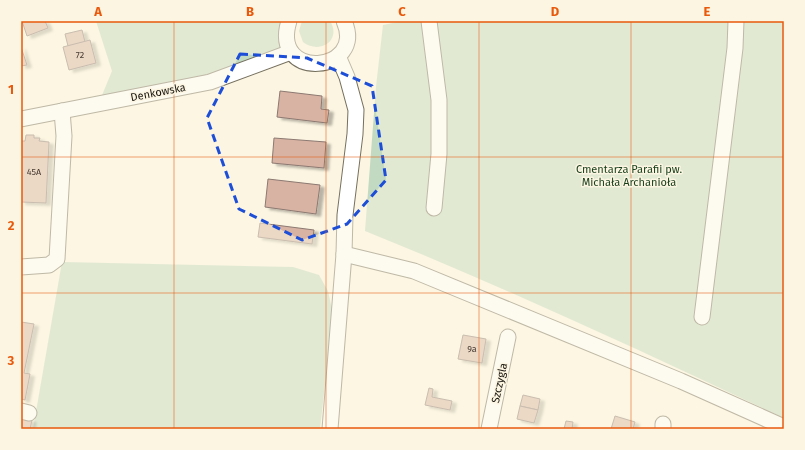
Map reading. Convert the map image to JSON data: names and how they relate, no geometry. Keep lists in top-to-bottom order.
{
  "streets": {
    "street": ["Denkowska", "Szczygla"]
  },
  "parks": ["Cmentarza Parafii pw. Michała Archanioła"],
  "house_numbers": ["72", "45A", "9a"],
  "grid": {
    "columns": [
      "A",
      "B",
      "C",
      "D",
      "E"
    ],
    "rows": ["1", "2", "3"]
  }
}
